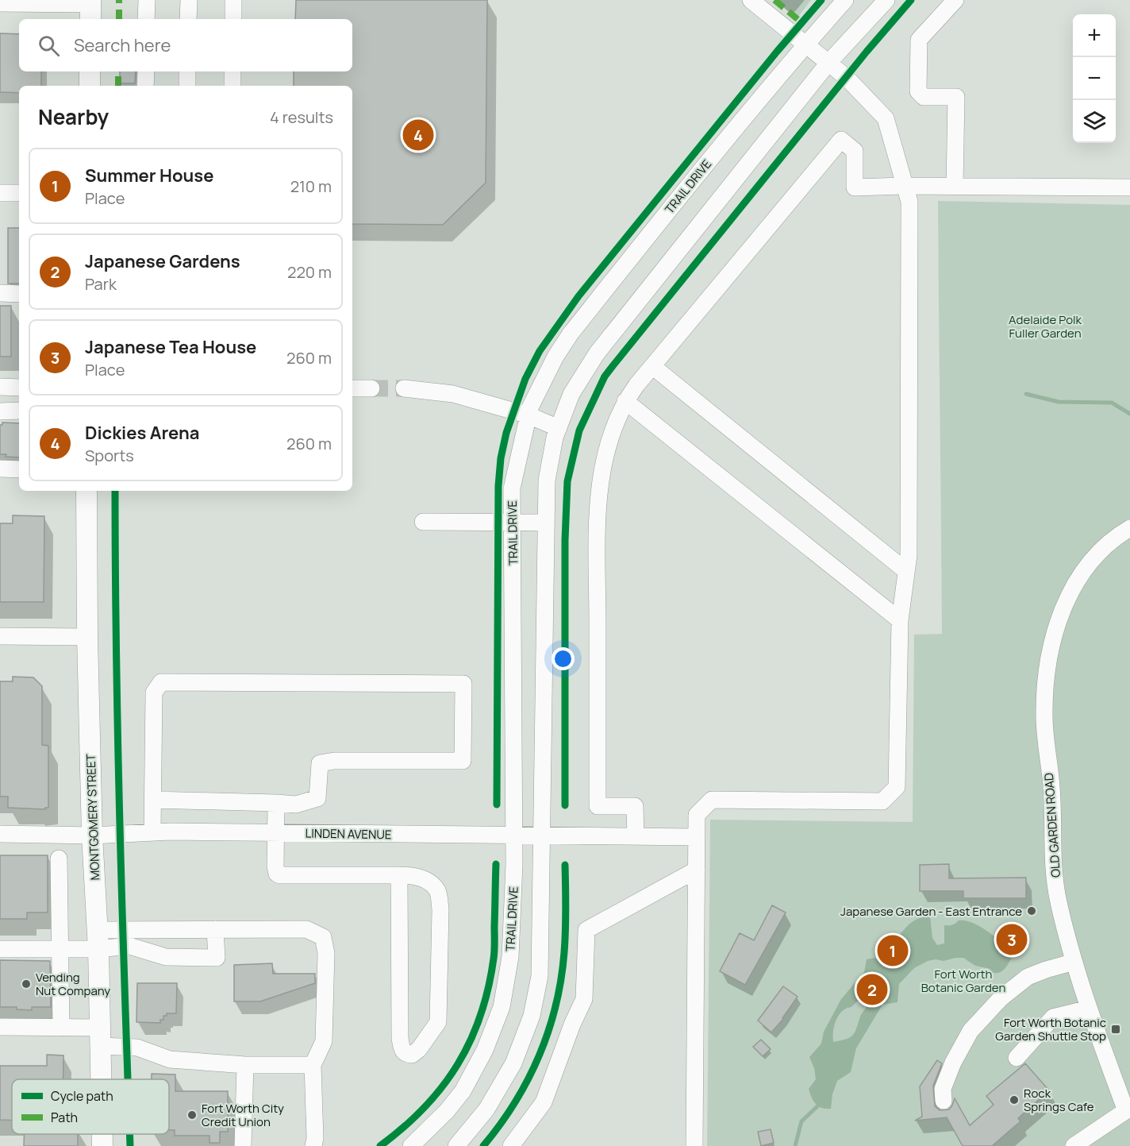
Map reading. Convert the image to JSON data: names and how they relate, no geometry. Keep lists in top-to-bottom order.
{
  "streets": {
    "main road": ["MONTGOMERY STREET"],
    "street": ["TRAIL DRIVE", "OLD GARDEN ROAD", "LINDEN AVENUE"]
  },
  "crossings": [
    ["TRAIL DRIVE", "LINDEN AVENUE"],
    ["MONTGOMERY STREET", "LINDEN AVENUE"]
  ],
  "parks": ["Adelaide Polk Fuller Garden", "Fort Worth Botanic Garden"],
  "places": {
    "other": [
      "Japanese Garden - East Entrance",
      "Vending Nut Company",
      "Rock Springs Cafe",
      "Fort Worth City Credit Union"
    ],
    "transit": ["Fort Worth Botanic Garden Shuttle Stop"]
  },
  "legend": ["Cycle path", "Path"],
  "page": {
    "map_buttons": ["+", "−"],
    "search": "Search here",
    "heading": ["Nearby", "4 results"],
    "pins": [
      "4",
      "3",
      "1",
      "2"
    ],
    "list": [
      {
        "mark": "1",
        "name": "Summer House",
        "note": "Place",
        "value": "210 m"
      },
      {
        "mark": "2",
        "name": "Japanese Gardens",
        "note": "Park",
        "value": "220 m"
      },
      {
        "mark": "3",
        "name": "Japanese Tea House",
        "note": "Place",
        "value": "260 m"
      },
      {
        "mark": "4",
        "name": "Dickies Arena",
        "note": "Sports",
        "value": "260 m"
      }
    ]
  }
}
